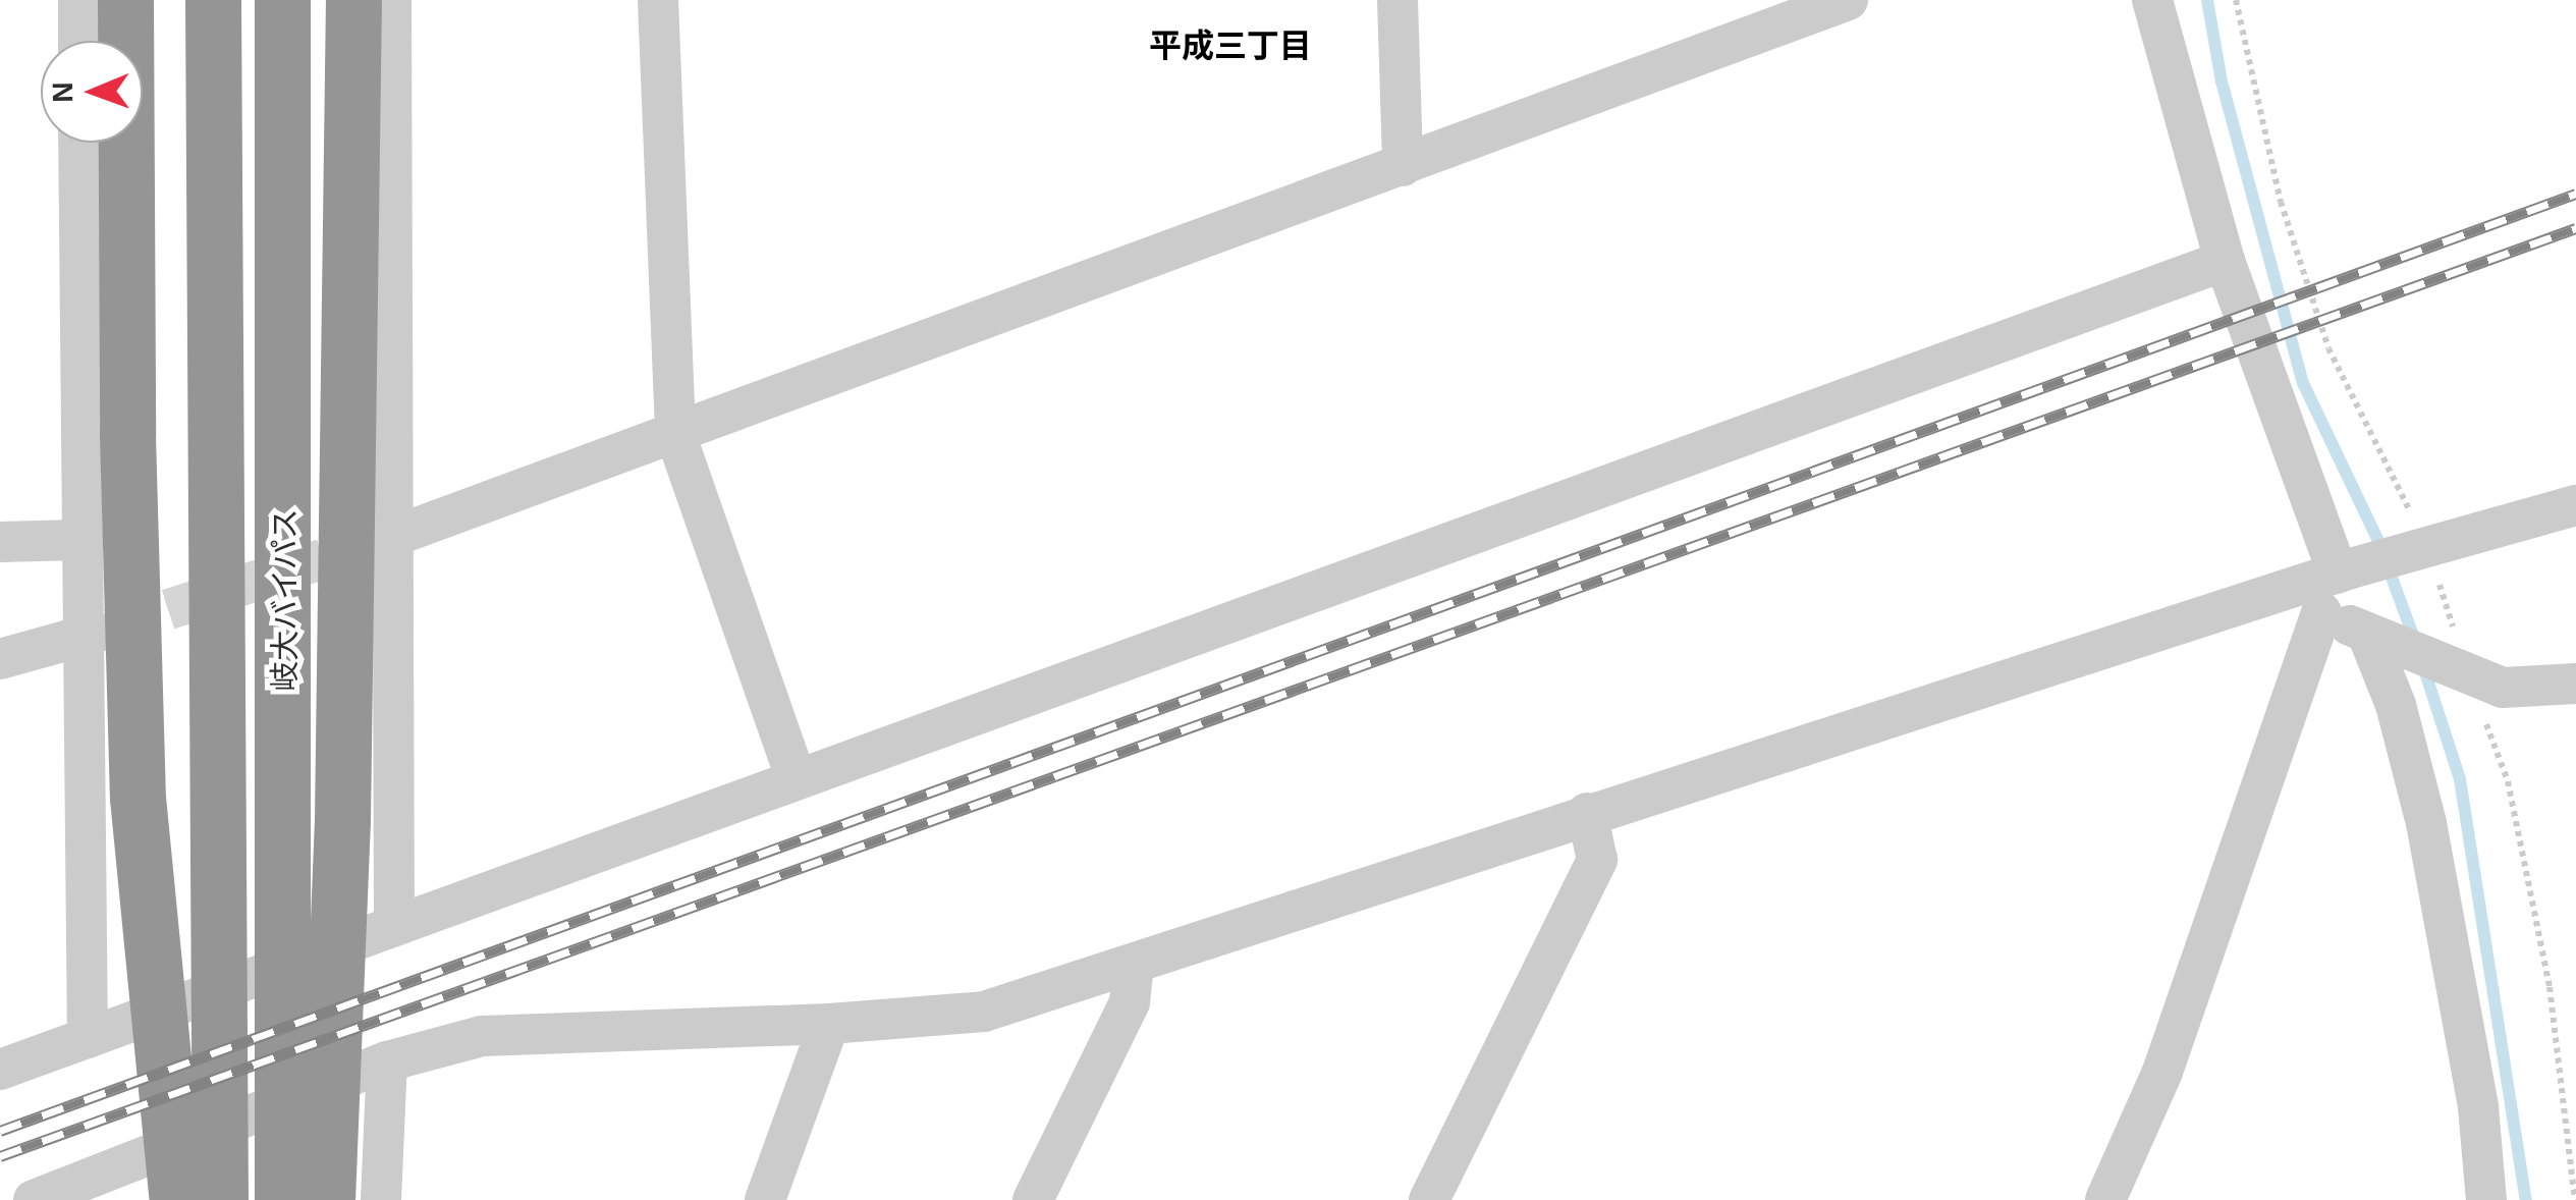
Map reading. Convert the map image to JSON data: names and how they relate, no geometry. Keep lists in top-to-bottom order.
{
  "streets": {
    "highway": ["岐大バイパス"]
  },
  "districts": ["平成三丁目"],
  "north": "left"
}
